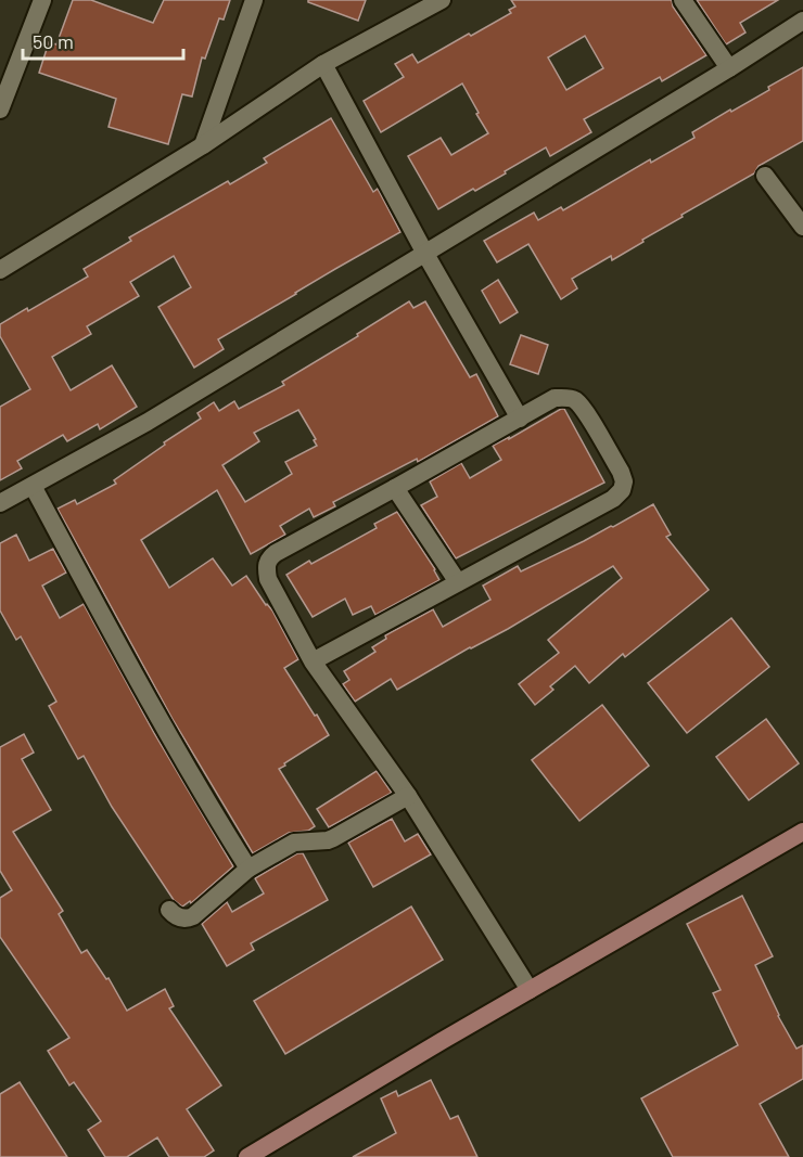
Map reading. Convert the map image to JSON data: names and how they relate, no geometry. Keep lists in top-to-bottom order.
{
  "scale_bar": "50 m"
}
